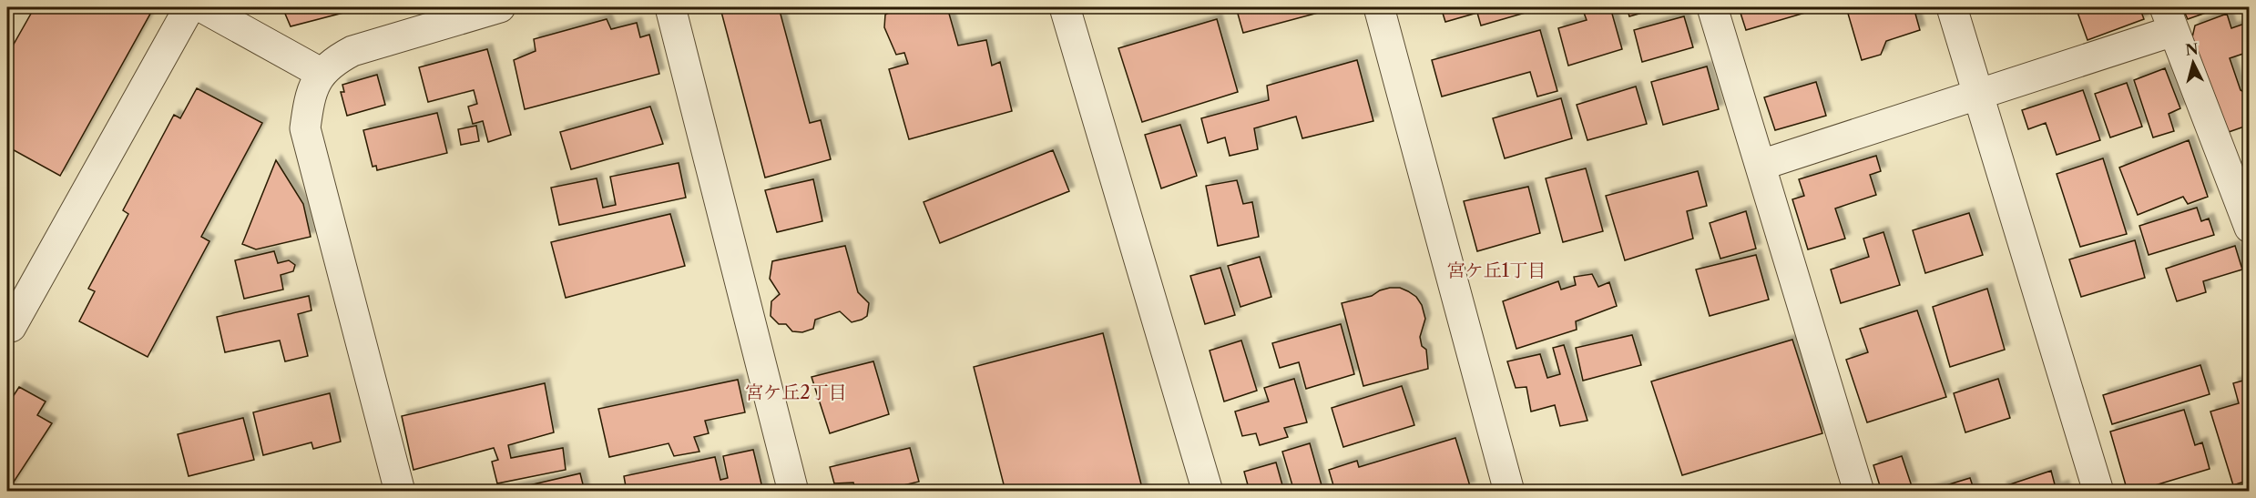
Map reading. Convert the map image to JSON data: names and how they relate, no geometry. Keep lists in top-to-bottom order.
{
  "districts": ["宮ケ丘1丁目", "宮ケ丘2丁目"],
  "north": "top"
}
